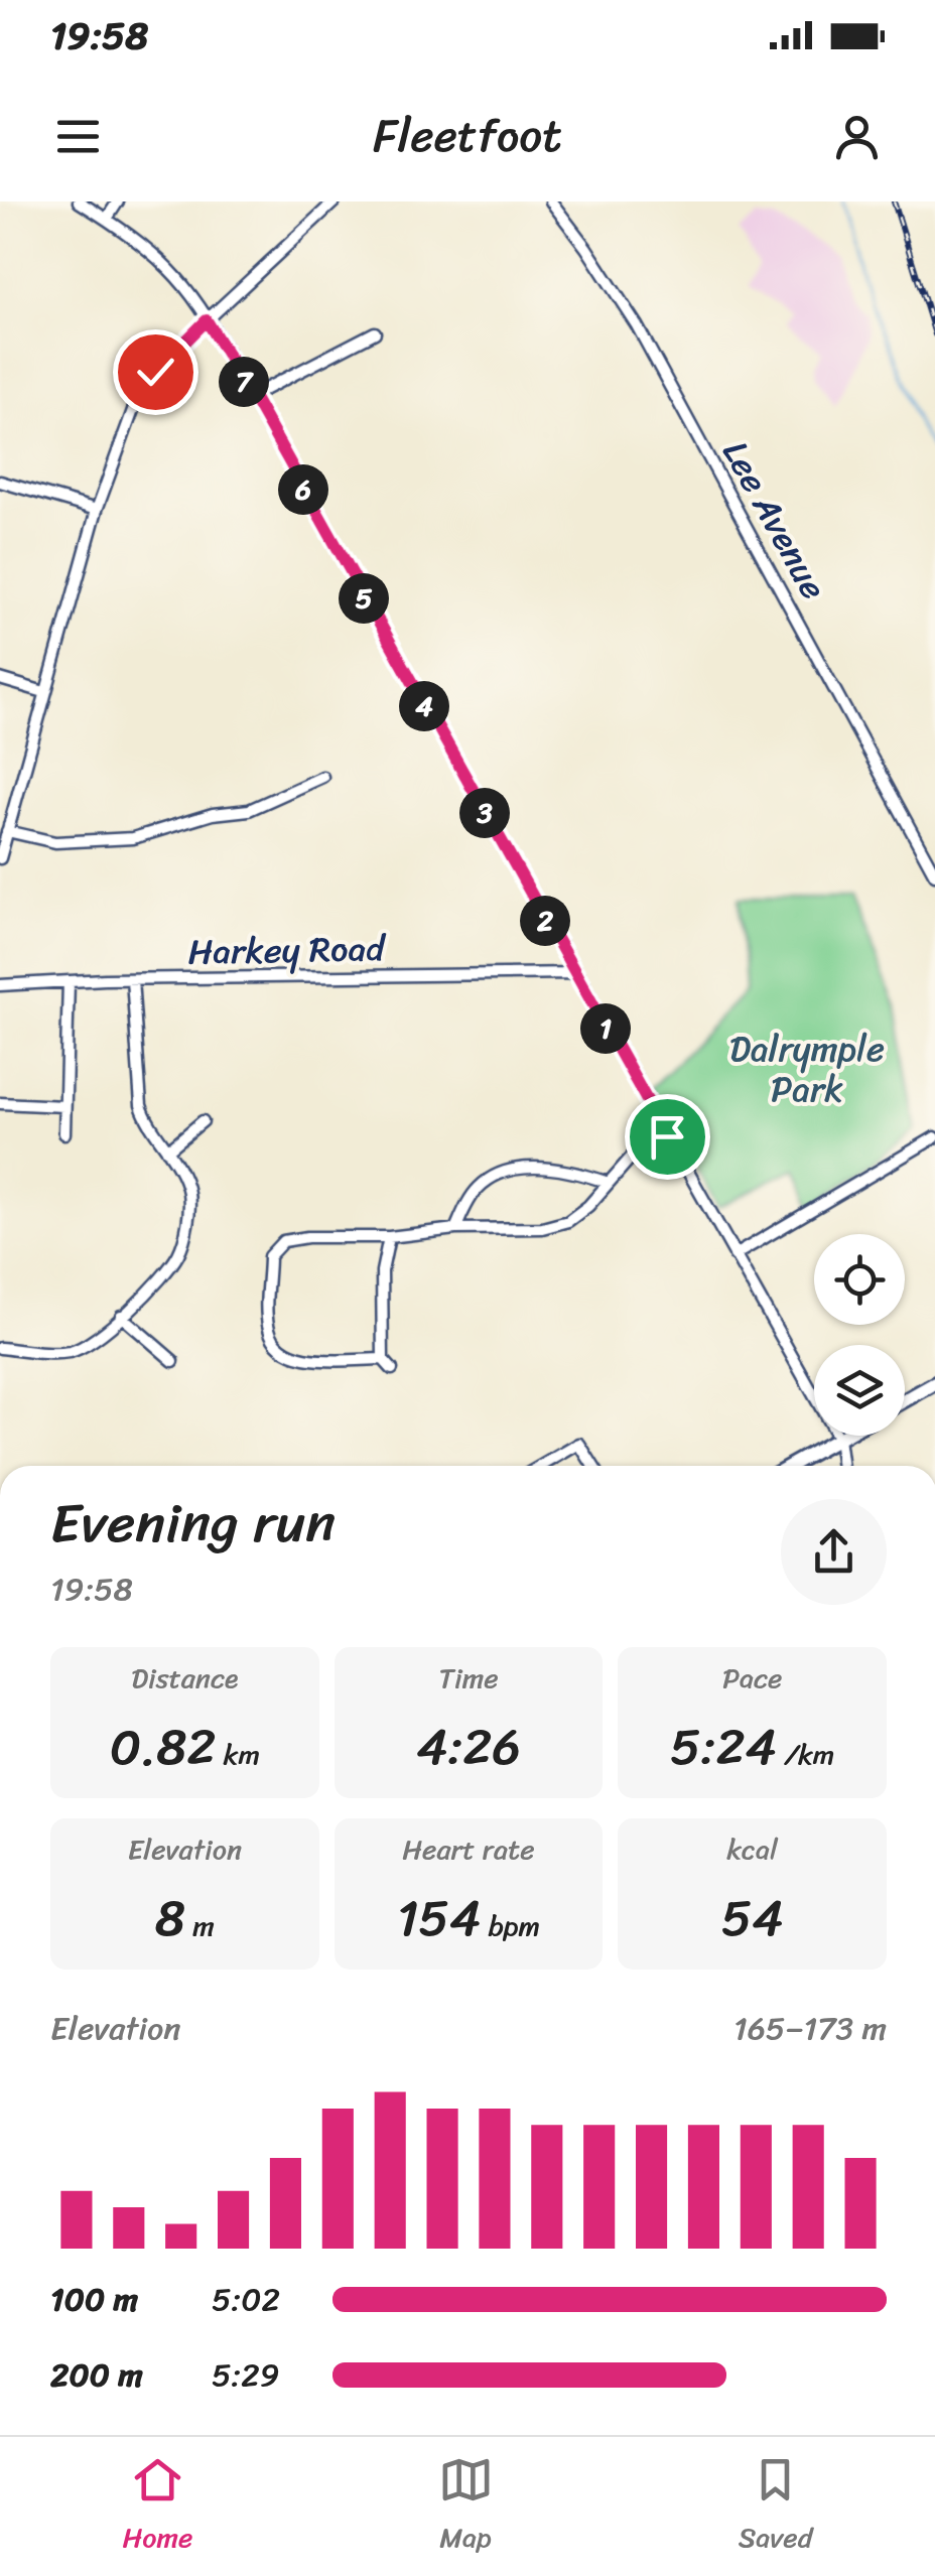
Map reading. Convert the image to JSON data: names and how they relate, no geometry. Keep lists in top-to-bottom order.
{
  "streets": {
    "street": ["Lee Avenue", "Harkey Road"]
  },
  "parks": ["Dalrymple Park"],
  "page": {
    "status": "19:58",
    "header": "Fleetfoot",
    "pins": [
      "7",
      "6",
      "5",
      "4",
      "3",
      "2",
      "1"
    ],
    "heading": ["Evening run", "19:58"],
    "stats": [
      ["Distance", "0.82 km"],
      ["Time", "4:26"],
      ["Pace", "5:24 /km"],
      ["Elevation", "8 m"],
      ["Heart rate", "154 bpm"],
      ["kcal", "54"]
    ],
    "chart": ["Elevation", "165–173 m"],
    "list": [
      {
        "name": "100 m",
        "note": "5:02"
      },
      {
        "name": "200 m",
        "note": "5:29"
      }
    ],
    "tabs": ["Home", "Map", "Saved"]
  }
}
